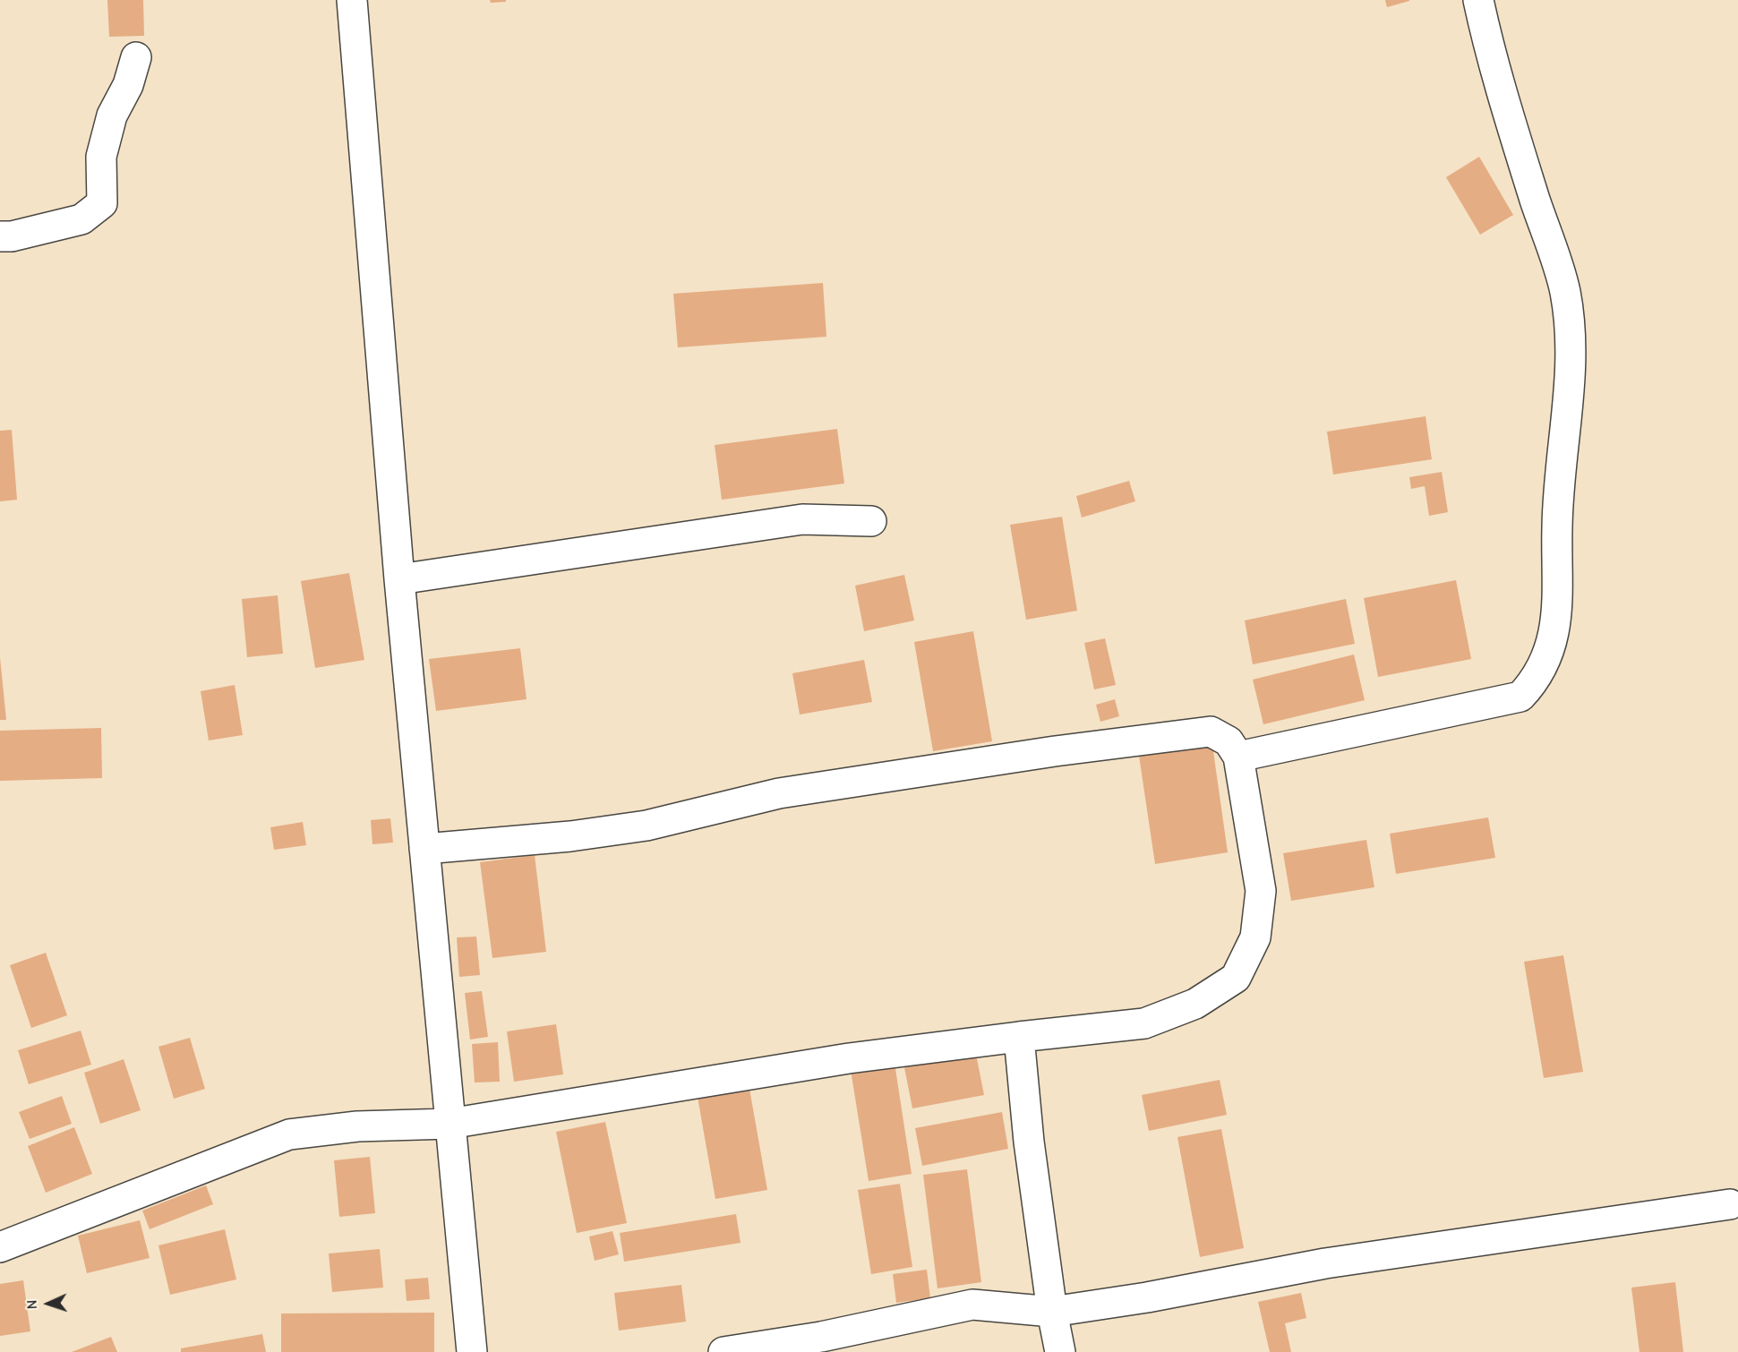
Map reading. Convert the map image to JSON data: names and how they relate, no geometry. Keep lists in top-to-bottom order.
{
  "north": "left"
}
